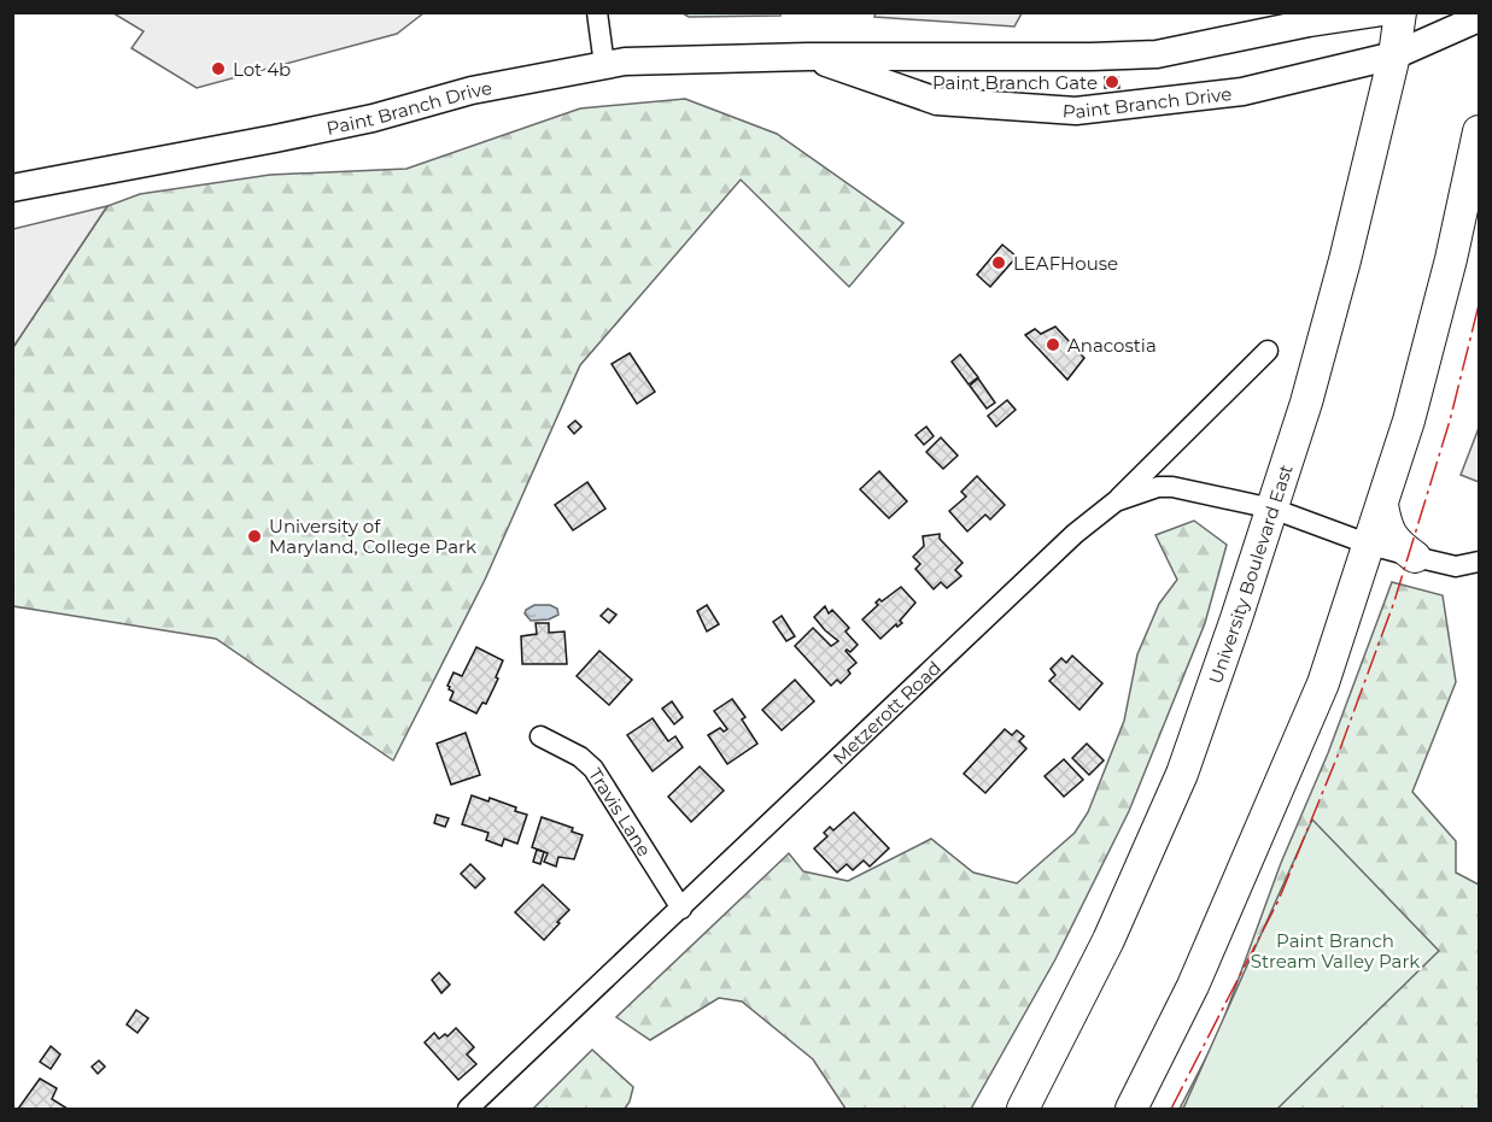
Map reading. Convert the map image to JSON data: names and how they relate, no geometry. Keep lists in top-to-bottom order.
{
  "streets": {
    "main road": ["University Boulevard East"],
    "street": ["Paint Branch Drive", "Metzerott Road", "Travis Lane"]
  },
  "crossings": [
    ["Paint Branch Drive", "University Boulevard East"],
    ["University Boulevard East", "Metzerott Road"],
    ["Metzerott Road", "Travis Lane"]
  ],
  "parks": ["Paint Branch Stream Valley Park"],
  "places": [
    "Lot 4b",
    "Paint Branch Gate",
    "LEAFHouse",
    "Anacostia",
    "University of Maryland, College Park"
  ]
}
